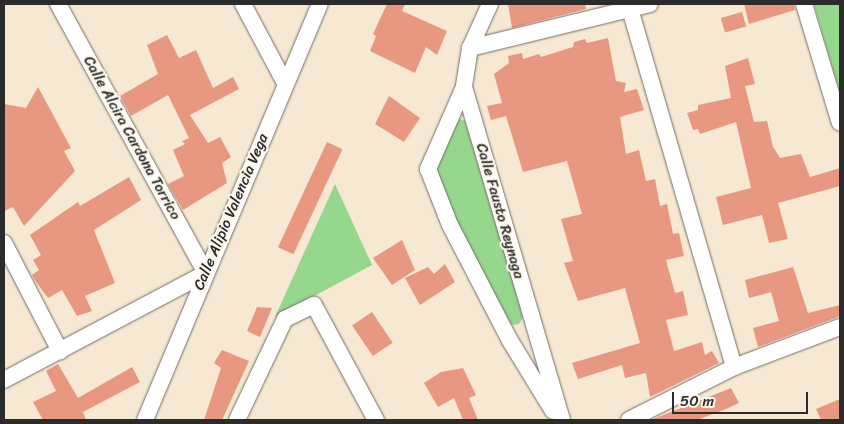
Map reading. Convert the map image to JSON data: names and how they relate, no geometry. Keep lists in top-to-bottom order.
{
  "streets": {
    "street": ["Calle Alcira Cardona Torrico", "Calle Fausto Reynaga", "Calle Alipio Valencia Vega"]
  },
  "crossings": [
    ["Calle Alcira Cardona Torrico", "Calle Alipio Valencia Vega"]
  ],
  "scale_bar": "50 m"
}
